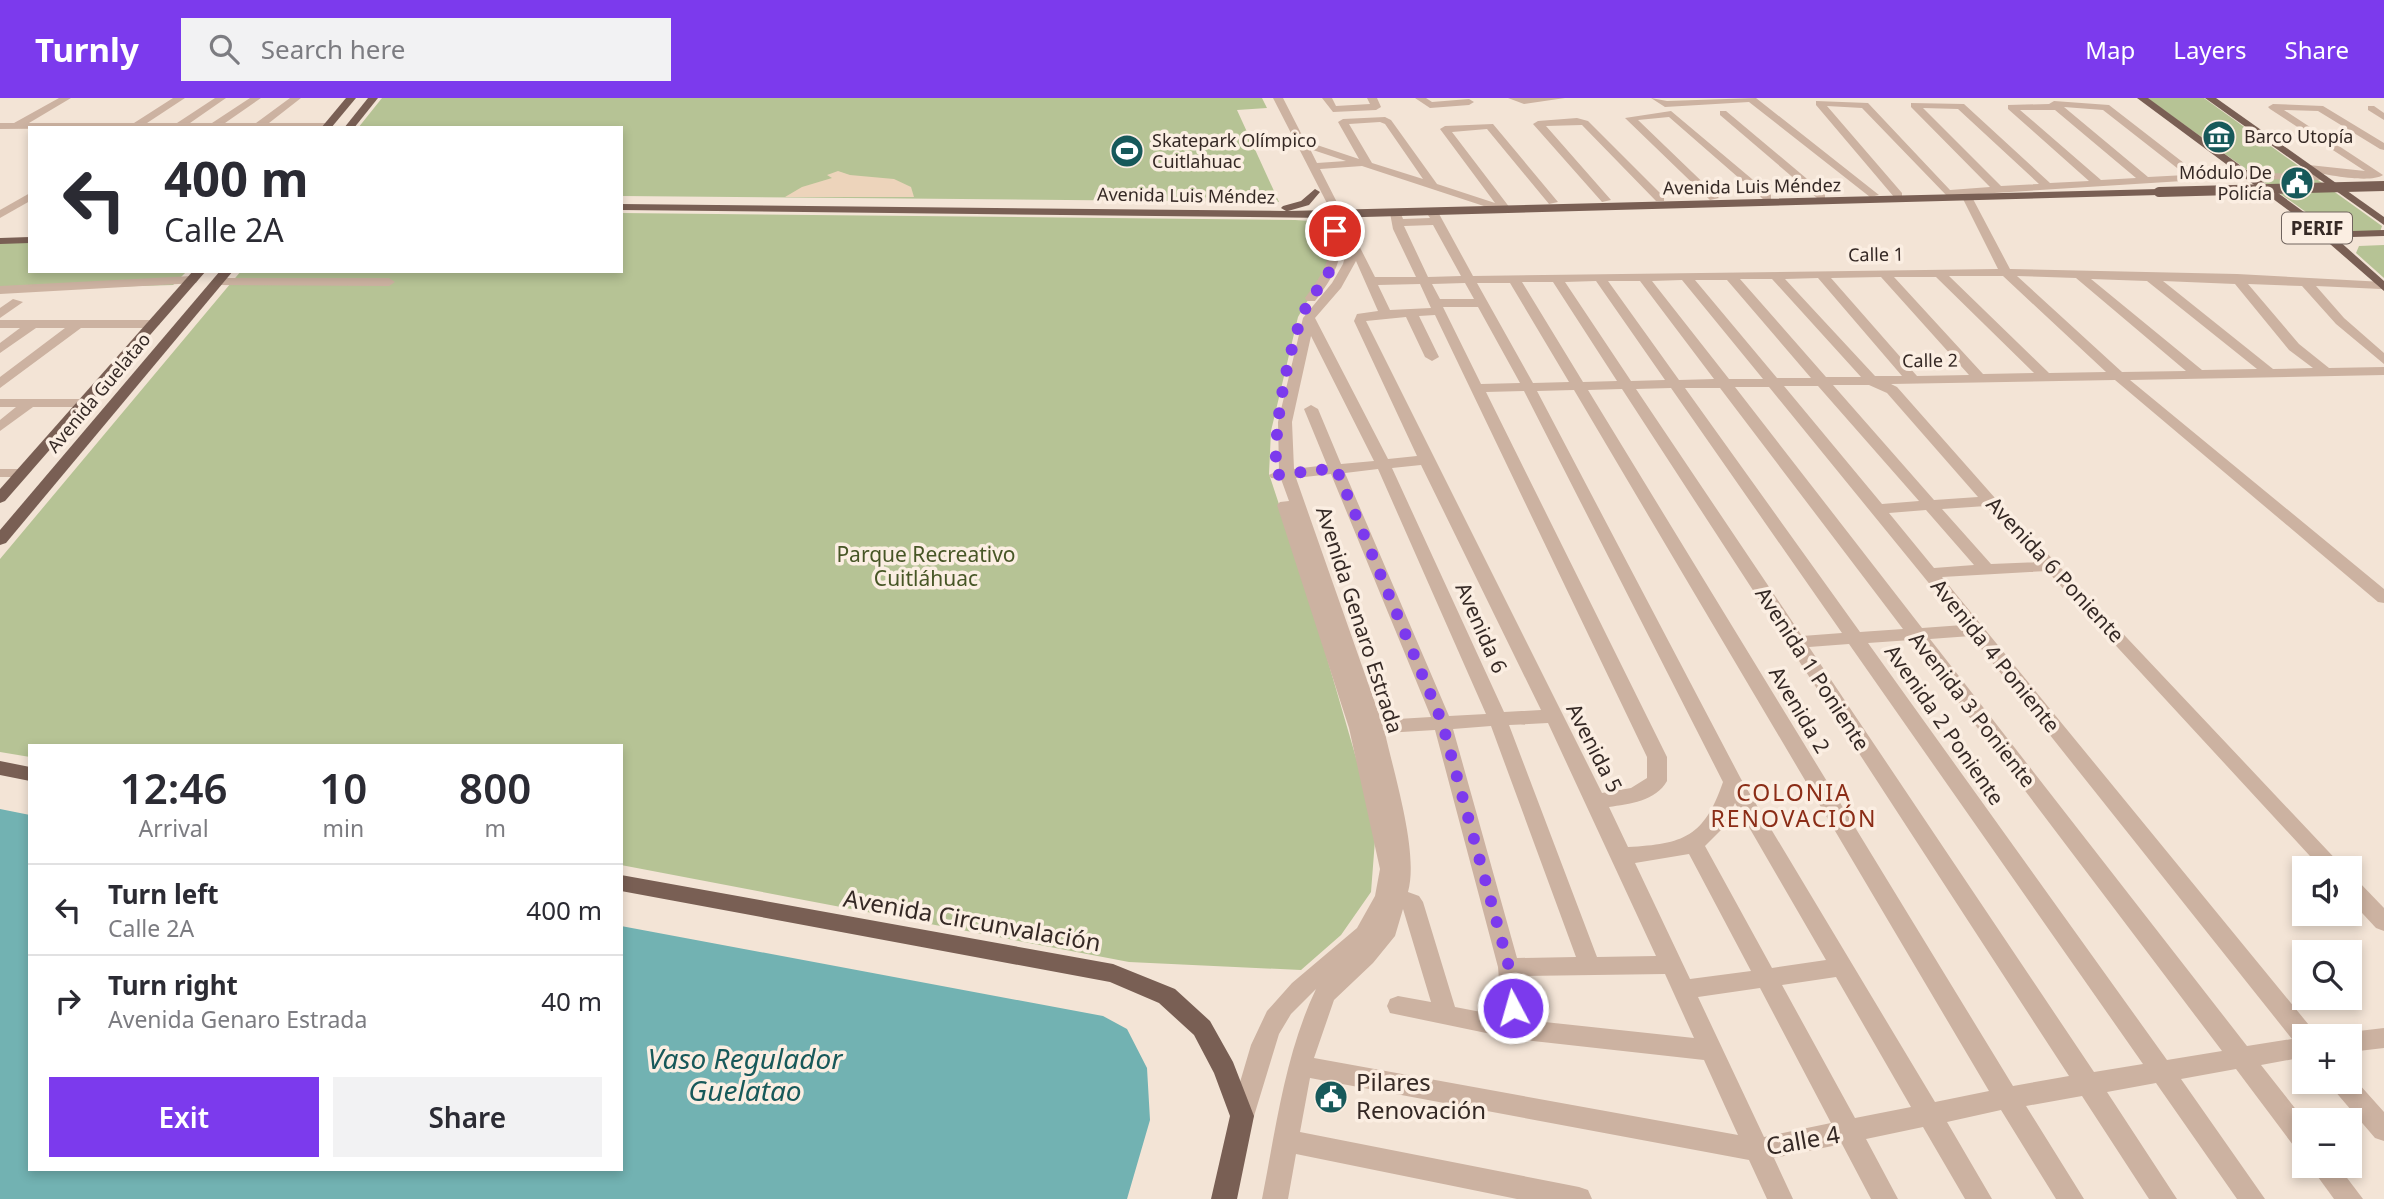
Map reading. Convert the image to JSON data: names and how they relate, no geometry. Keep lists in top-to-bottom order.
{
  "streets": {
    "main road": [
      "Avenida Luis Méndez",
      "PERIF",
      "Avenida Guelatao",
      "Avenida Circunvalación"
    ],
    "street": [
      "Calle 1",
      "Calle 2",
      "Avenida 6 Poniente",
      "Avenida Genaro Estrada",
      "Avenida 6",
      "Avenida 4 Poniente",
      "Avenida 1 Poniente",
      "Avenida 2",
      "Avenida 3 Poniente",
      "Avenida 2 Poniente",
      "Avenida 5",
      "Calle 4"
    ]
  },
  "crossings": [
    ["Avenida Luis Méndez", "PERIF"],
    ["Avenida Luis Méndez", "Avenida Genaro Estrada"],
    ["PERIF", "Calle 1"],
    ["Calle 1", "Avenida 6 Poniente"],
    ["Calle 1", "Avenida Genaro Estrada"],
    ["Calle 1", "Avenida 4 Poniente"],
    ["Calle 1", "Avenida 1 Poniente"],
    ["Calle 1", "Avenida 2"],
    ["Calle 1", "Avenida 3 Poniente"],
    ["Calle 1", "Avenida 2 Poniente"],
    ["Calle 2", "Avenida 6 Poniente"],
    ["Calle 2", "Avenida 4 Poniente"],
    ["Calle 2", "Avenida 1 Poniente"],
    ["Calle 2", "Avenida 2"],
    ["Calle 2", "Avenida 3 Poniente"],
    ["Calle 2", "Avenida 2 Poniente"],
    ["Avenida Genaro Estrada", "Avenida 6"],
    ["Avenida Genaro Estrada", "Avenida Circunvalación"],
    ["Avenida Genaro Estrada", "Calle 4"],
    ["Avenida 1 Poniente", "Calle 4"],
    ["Avenida 2", "Calle 4"],
    ["Avenida 3 Poniente", "Calle 4"],
    ["Avenida 2 Poniente", "Calle 4"],
    ["Avenida 5", "Calle 4"]
  ],
  "districts": ["COLONIA RENOVACIÓN"],
  "water": ["Vaso Regulador Guelatao"],
  "parks": ["Parque Recreativo Cuitláhuac"],
  "places": {
    "museum": ["Barco Utopía"],
    "sports": ["Skatepark Olímpico Cuitlahuac"],
    "public building": ["Módulo De Policía", "Pilares Renovación"]
  },
  "page": {
    "header": "Turnly",
    "search": "Search here",
    "nav": ["Map", "Layers", "Share"],
    "turn": ["400 m", "Calle 2A"],
    "eta": [
      "12:46",
      "Arrival",
      "10",
      "min",
      "800",
      "m"
    ],
    "map_buttons": ["+", "−"],
    "list": [
      {
        "name": "Turn left",
        "note": "Calle 2A",
        "value": "400 m"
      },
      {
        "name": "Turn right",
        "note": "Avenida Genaro Estrada",
        "value": "40 m"
      }
    ],
    "buttons": ["Exit", "Share"]
  }
}
